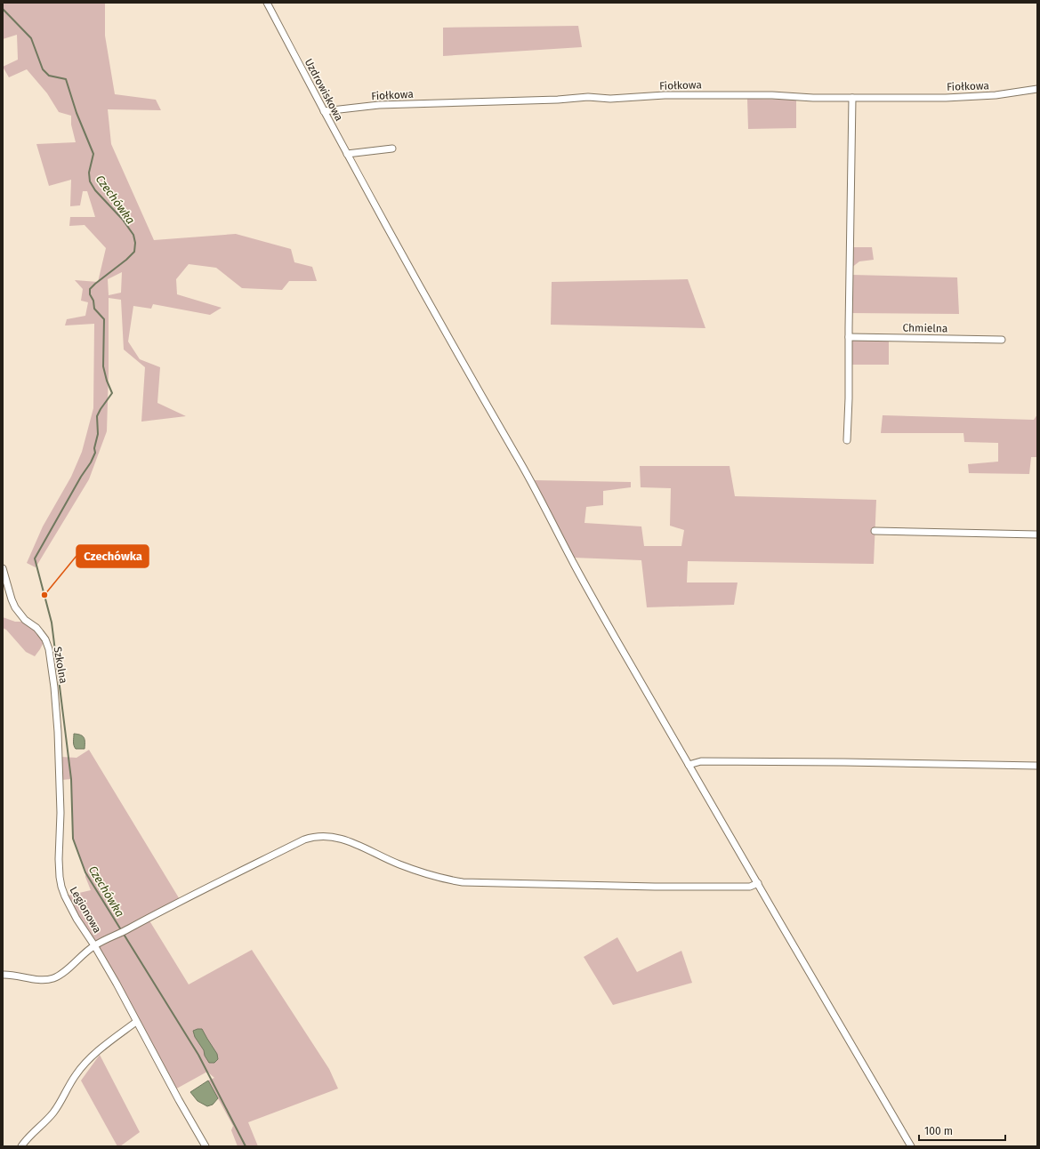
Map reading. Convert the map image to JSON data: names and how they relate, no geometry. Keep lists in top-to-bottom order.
{
  "streets": {
    "street": [
      "Fiołkowa",
      "Uzdrowiskowa",
      "Chmielna",
      "Szkolna",
      "Legionowa"
    ]
  },
  "crossings": [
    ["Fiołkowa", "Uzdrowiskowa"],
    ["Szkolna", "Legionowa"]
  ],
  "water": ["Czechówka"],
  "places": ["Czechówka"],
  "scale_bar": "100 m"
}
